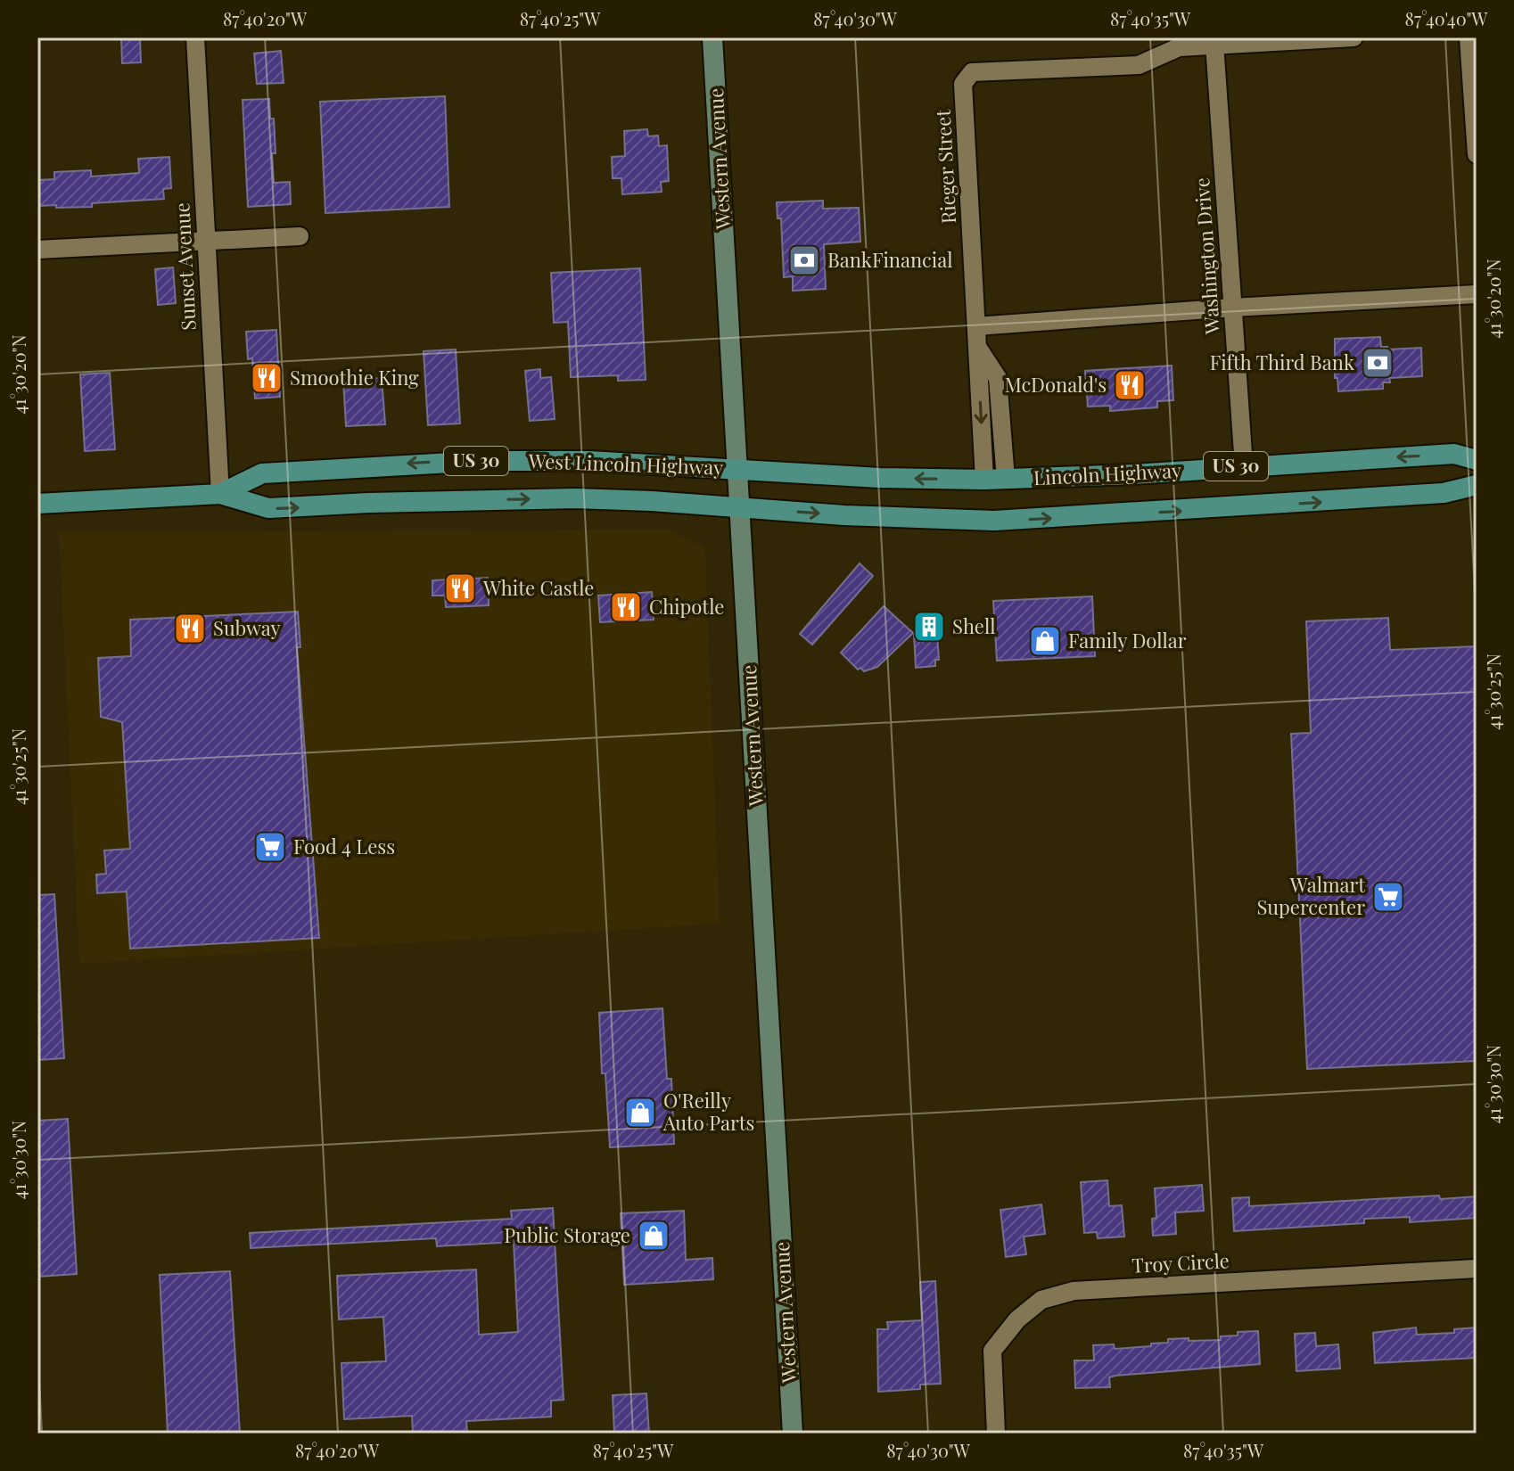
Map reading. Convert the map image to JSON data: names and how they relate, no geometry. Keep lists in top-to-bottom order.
{
  "streets": {
    "main road": [
      "Western Avenue",
      "US 30",
      "West Lincoln Highway",
      "Lincoln Highway"
    ],
    "street": [
      "Rieger Street",
      "Washington Drive",
      "Sunset Avenue",
      "Troy Circle"
    ]
  },
  "crossings": [
    ["Western Avenue", "West Lincoln Highway"],
    ["Western Avenue", "Lincoln Highway"],
    ["Rieger Street", "Washington Drive"],
    ["Rieger Street", "Lincoln Highway"],
    ["Washington Drive", "Lincoln Highway"],
    ["Sunset Avenue", "West Lincoln Highway"],
    ["West Lincoln Highway", "Lincoln Highway"]
  ],
  "places": {
    "bank": ["BankFinancial", "Fifth Third Bank"],
    "restaurant": [
      "Smoothie King",
      "McDonald's",
      "White Castle",
      "Chipotle",
      "Subway"
    ],
    "building": ["Shell"],
    "shop": ["Family Dollar", "O'Reilly Auto Parts", "Public Storage"],
    "supermarket": ["Food 4 Less", "Walmart Supercenter"]
  },
  "coordinates": [
    "87°40'20\"W",
    "87°40'25\"W",
    "87°40'30\"W",
    "87°40'35\"W",
    "87°40'40\"W",
    "41°30'20\"N",
    "41°30'25\"N",
    "41°30'30\"N"
  ]
}
